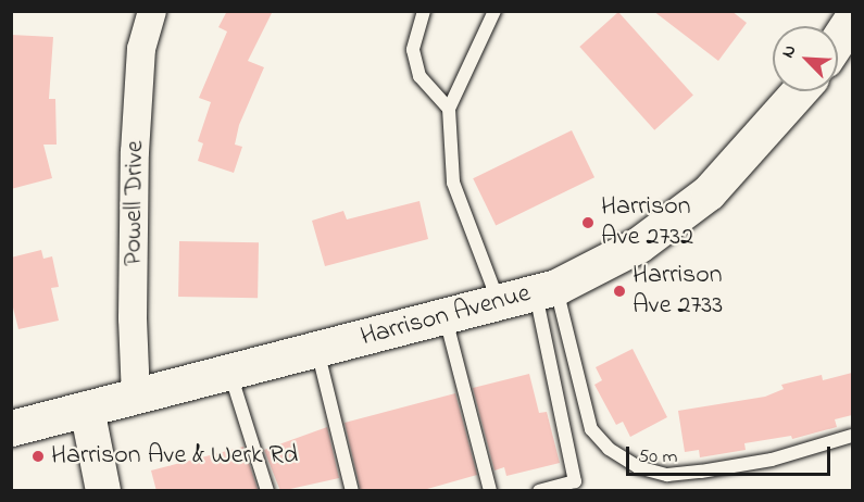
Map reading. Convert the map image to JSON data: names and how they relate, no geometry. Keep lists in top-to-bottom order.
{
  "streets": {
    "main road": ["Harrison Avenue"],
    "street": ["Powell Drive"]
  },
  "crossings": [
    ["Powell Drive", "Harrison Avenue"]
  ],
  "places": ["Harrison Ave 2732", "Harrison Ave 2733", "Harrison Ave & Werk Rd"],
  "scale_bar": "50 m",
  "north": "top left"
}
